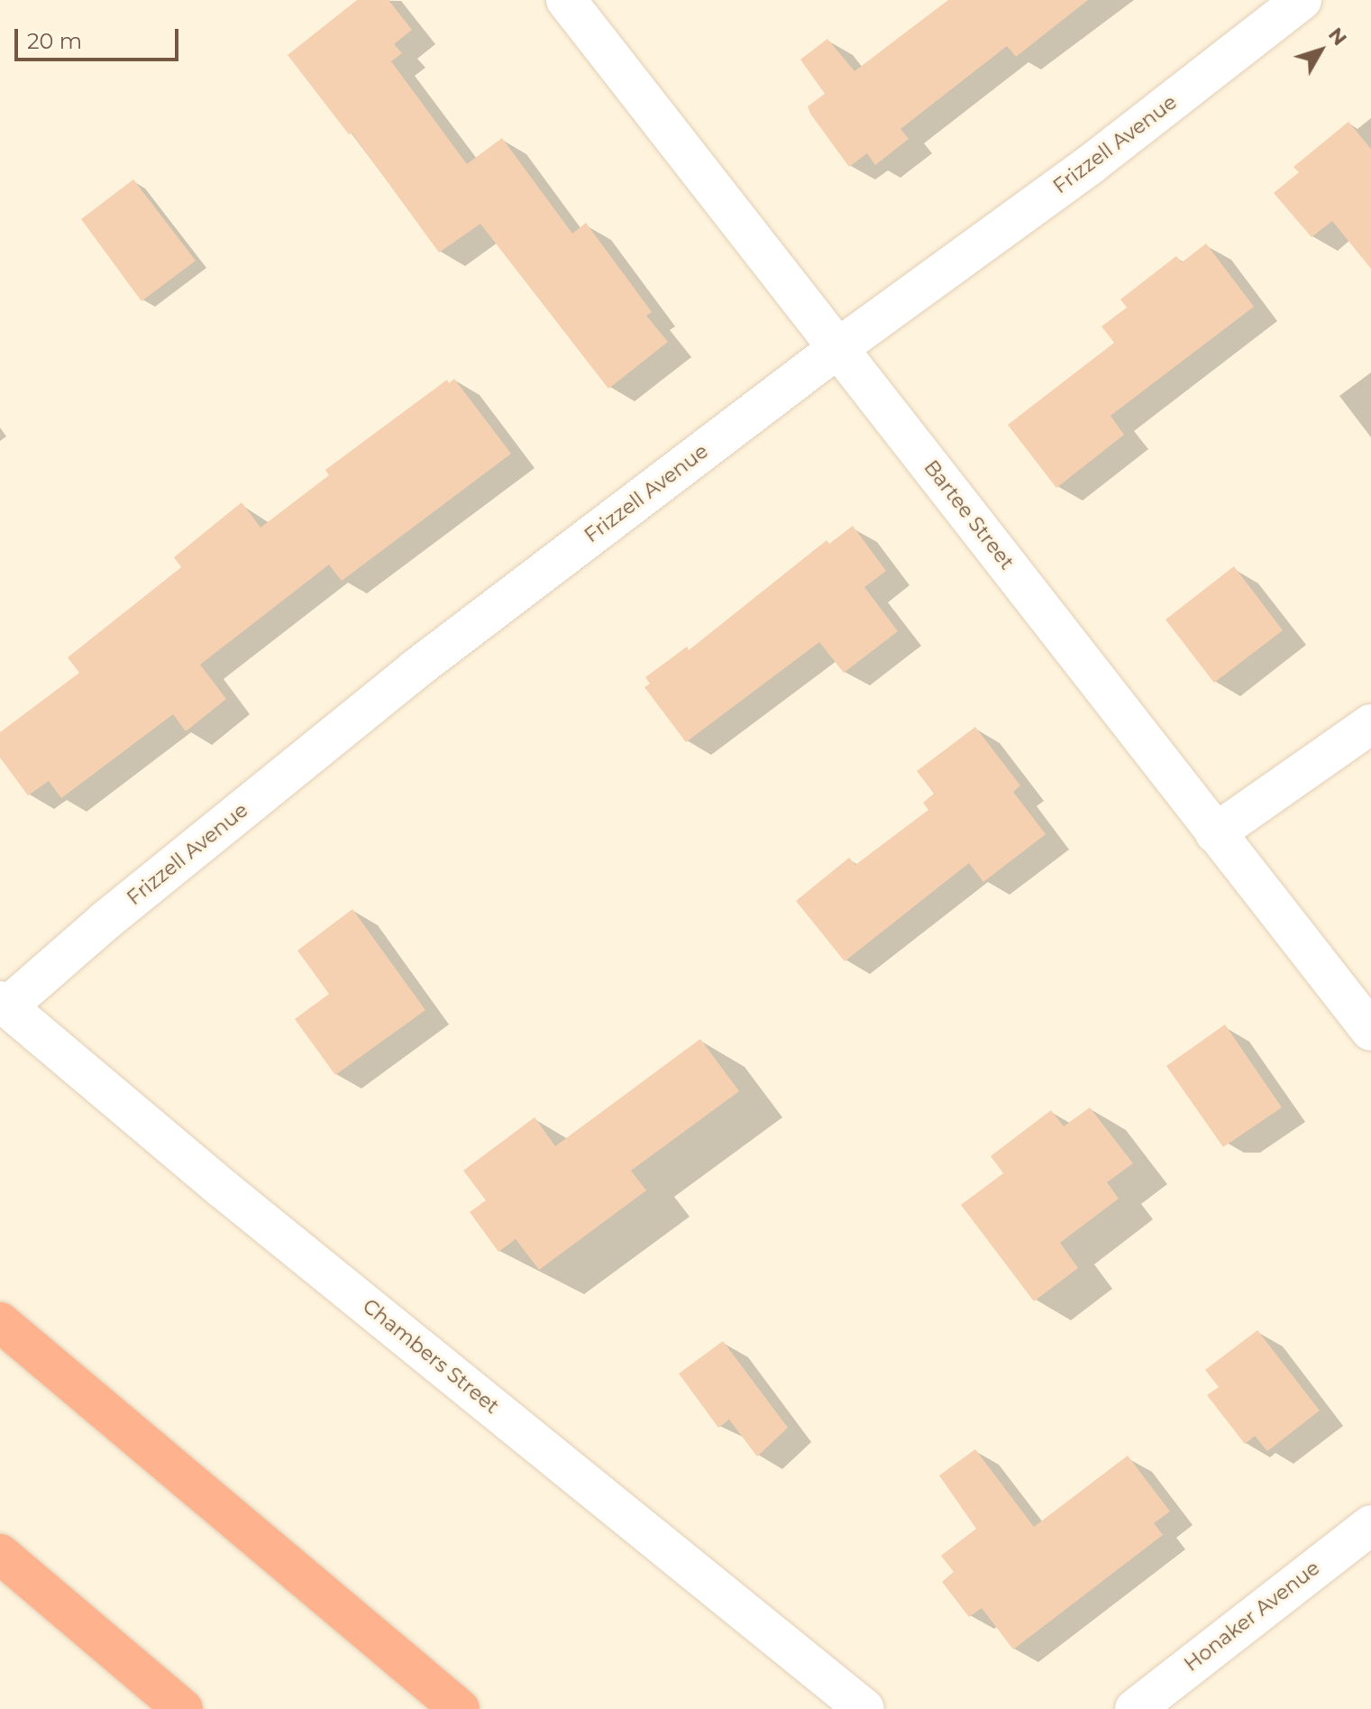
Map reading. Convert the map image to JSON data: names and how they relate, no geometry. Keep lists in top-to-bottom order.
{
  "streets": {
    "street": [
      "Frizzell Avenue",
      "Bartee Street",
      "Chambers Street",
      "Honaker Avenue"
    ]
  },
  "crossings": [
    ["Frizzell Avenue", "Bartee Street"],
    ["Frizzell Avenue", "Chambers Street"]
  ],
  "scale_bar": "20 m",
  "north": "top right"
}
